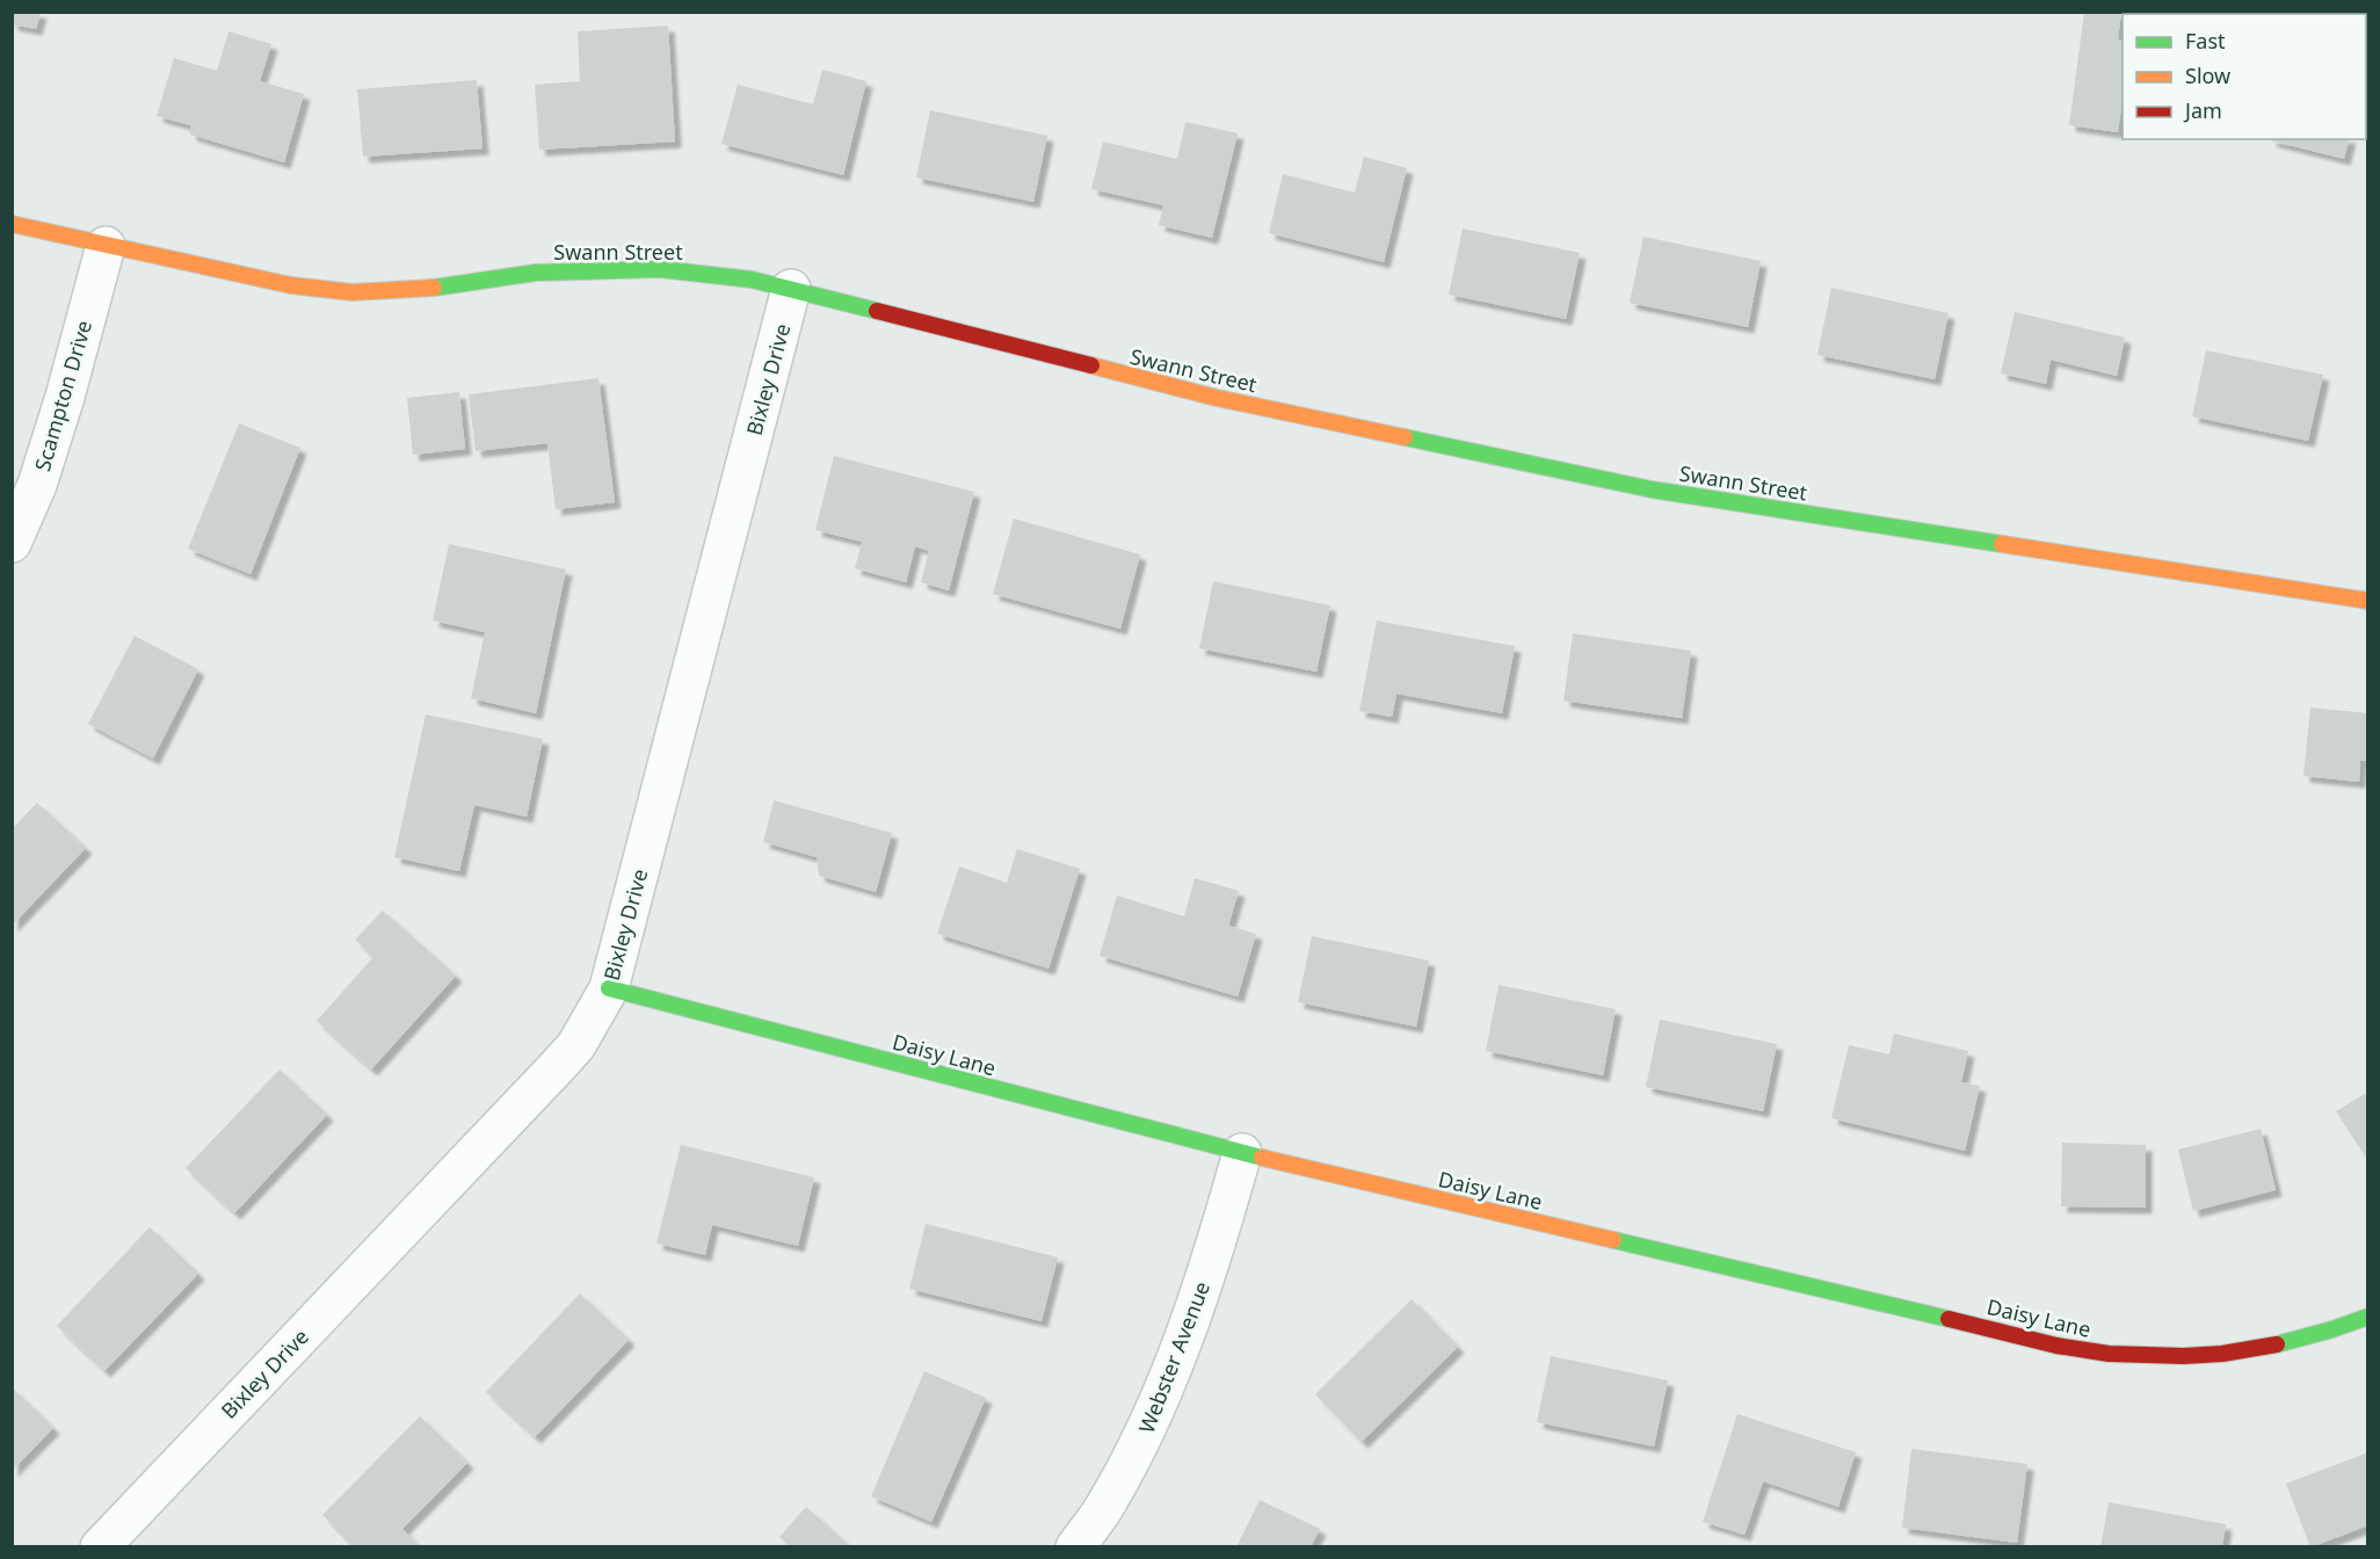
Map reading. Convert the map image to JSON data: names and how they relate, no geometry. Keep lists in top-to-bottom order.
{
  "streets": {
    "street": [
      "Swann Street",
      "Bixley Drive",
      "Scampton Drive",
      "Daisy Lane",
      "Webster Avenue"
    ]
  },
  "crossings": [
    ["Swann Street", "Bixley Drive"],
    ["Swann Street", "Scampton Drive"],
    ["Bixley Drive", "Daisy Lane"],
    ["Daisy Lane", "Webster Avenue"]
  ],
  "legend": ["Fast", "Slow", "Jam"]
}
